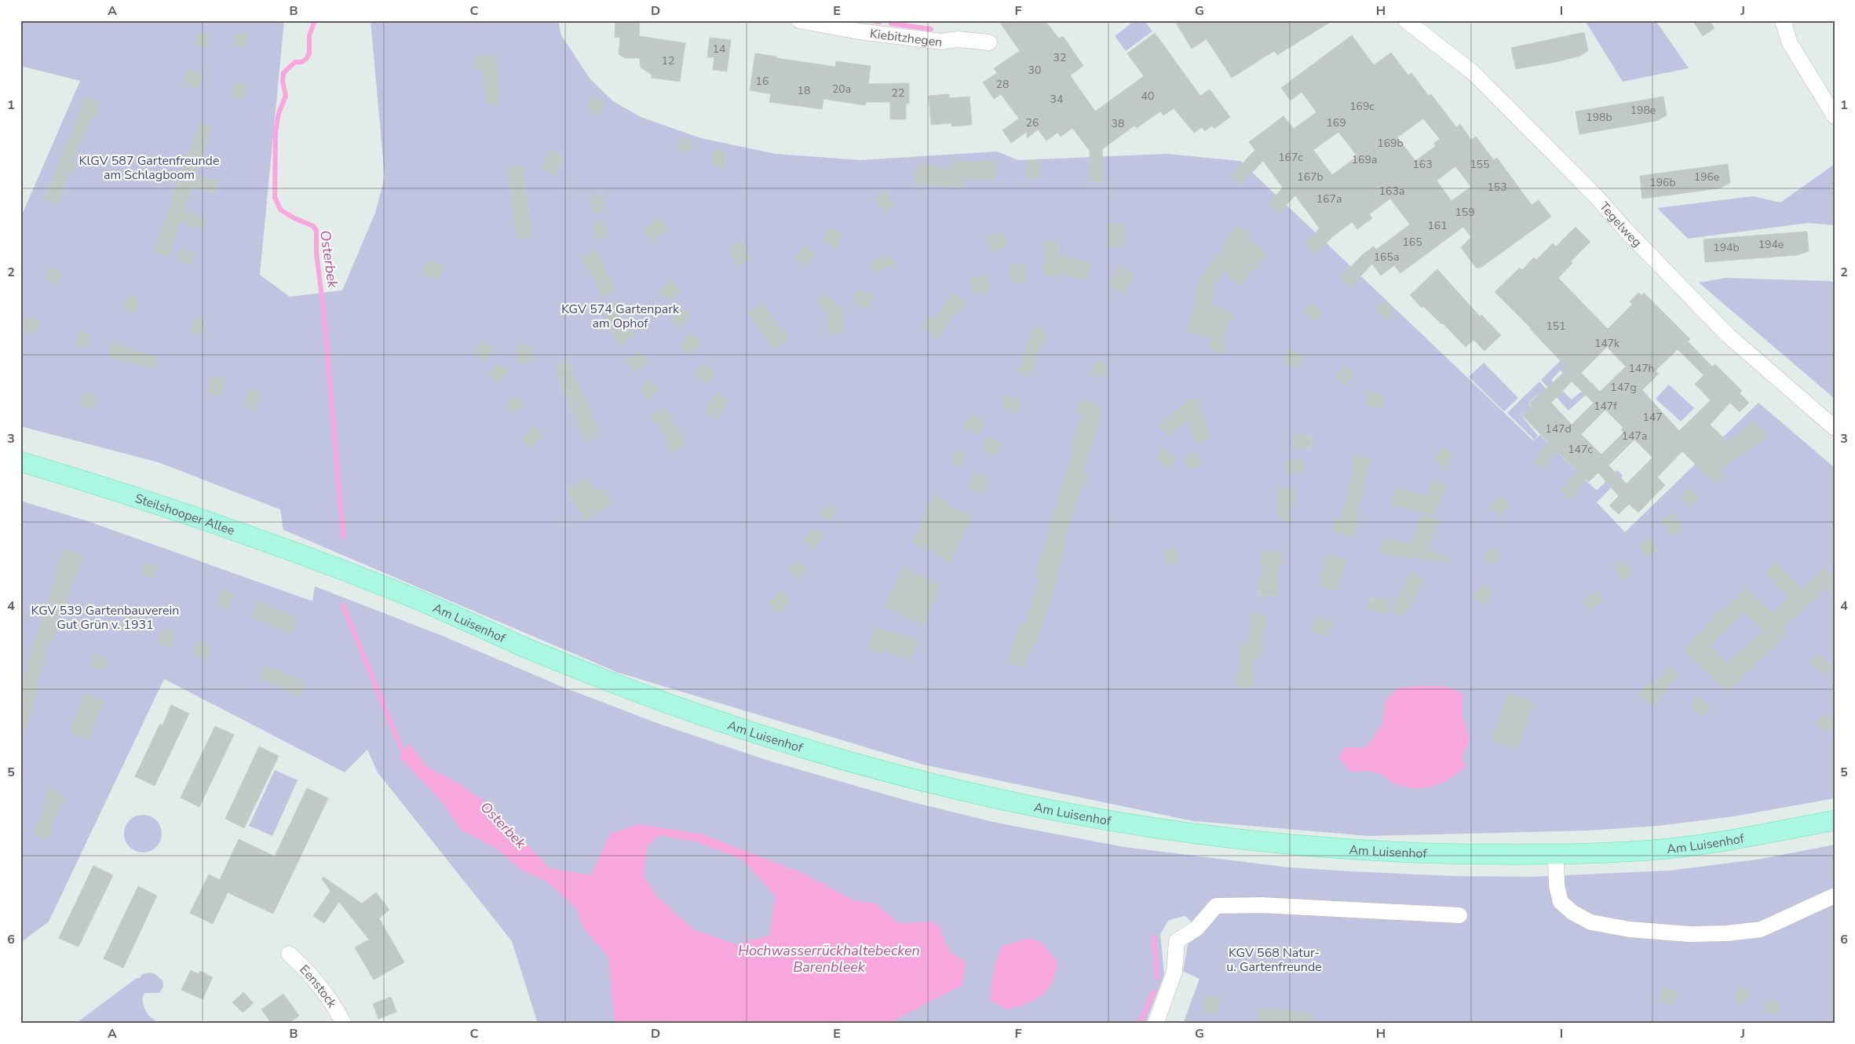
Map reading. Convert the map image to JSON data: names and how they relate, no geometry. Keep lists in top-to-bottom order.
{
  "streets": {
    "main road": ["Steilshooper Allee", "Am Luisenhof"],
    "street": ["Kiebitzhegen", "Tegelweg", "Eenstock"]
  },
  "crossings": [
    ["Steilshooper Allee", "Am Luisenhof"]
  ],
  "water": ["Osterbek", "Hochwasserrückhaltebecken Barenbleek"],
  "parks": [
    "KlGV 587 Gartenfreunde am Schlagboom",
    "KGV 574 Gartenpark am Ophof",
    "KGV 539 Gartenbauverein Gut Grün v. 1931",
    "KGV 568 Natur- u. Gartenfreunde"
  ],
  "house_numbers": [
    "14",
    "32",
    "12",
    "30",
    "16",
    "28",
    "20a",
    "18",
    "22",
    "40",
    "34",
    "169c",
    "198e",
    "198b",
    "26",
    "169",
    "38",
    "169b",
    "167c",
    "169a",
    "163",
    "155",
    "167b",
    "196e",
    "196b",
    "153",
    "163a",
    "167a",
    "159",
    "161",
    "165",
    "194e",
    "194b",
    "165a",
    "151",
    "147k",
    "147h",
    "147g",
    "147f",
    "147",
    "147d",
    "147a",
    "147c"
  ],
  "grid": {
    "columns": [
      "A",
      "B",
      "C",
      "D",
      "E",
      "F",
      "G",
      "H",
      "I",
      "J"
    ],
    "rows": [
      "1",
      "2",
      "3",
      "4",
      "5",
      "6"
    ]
  }
}
